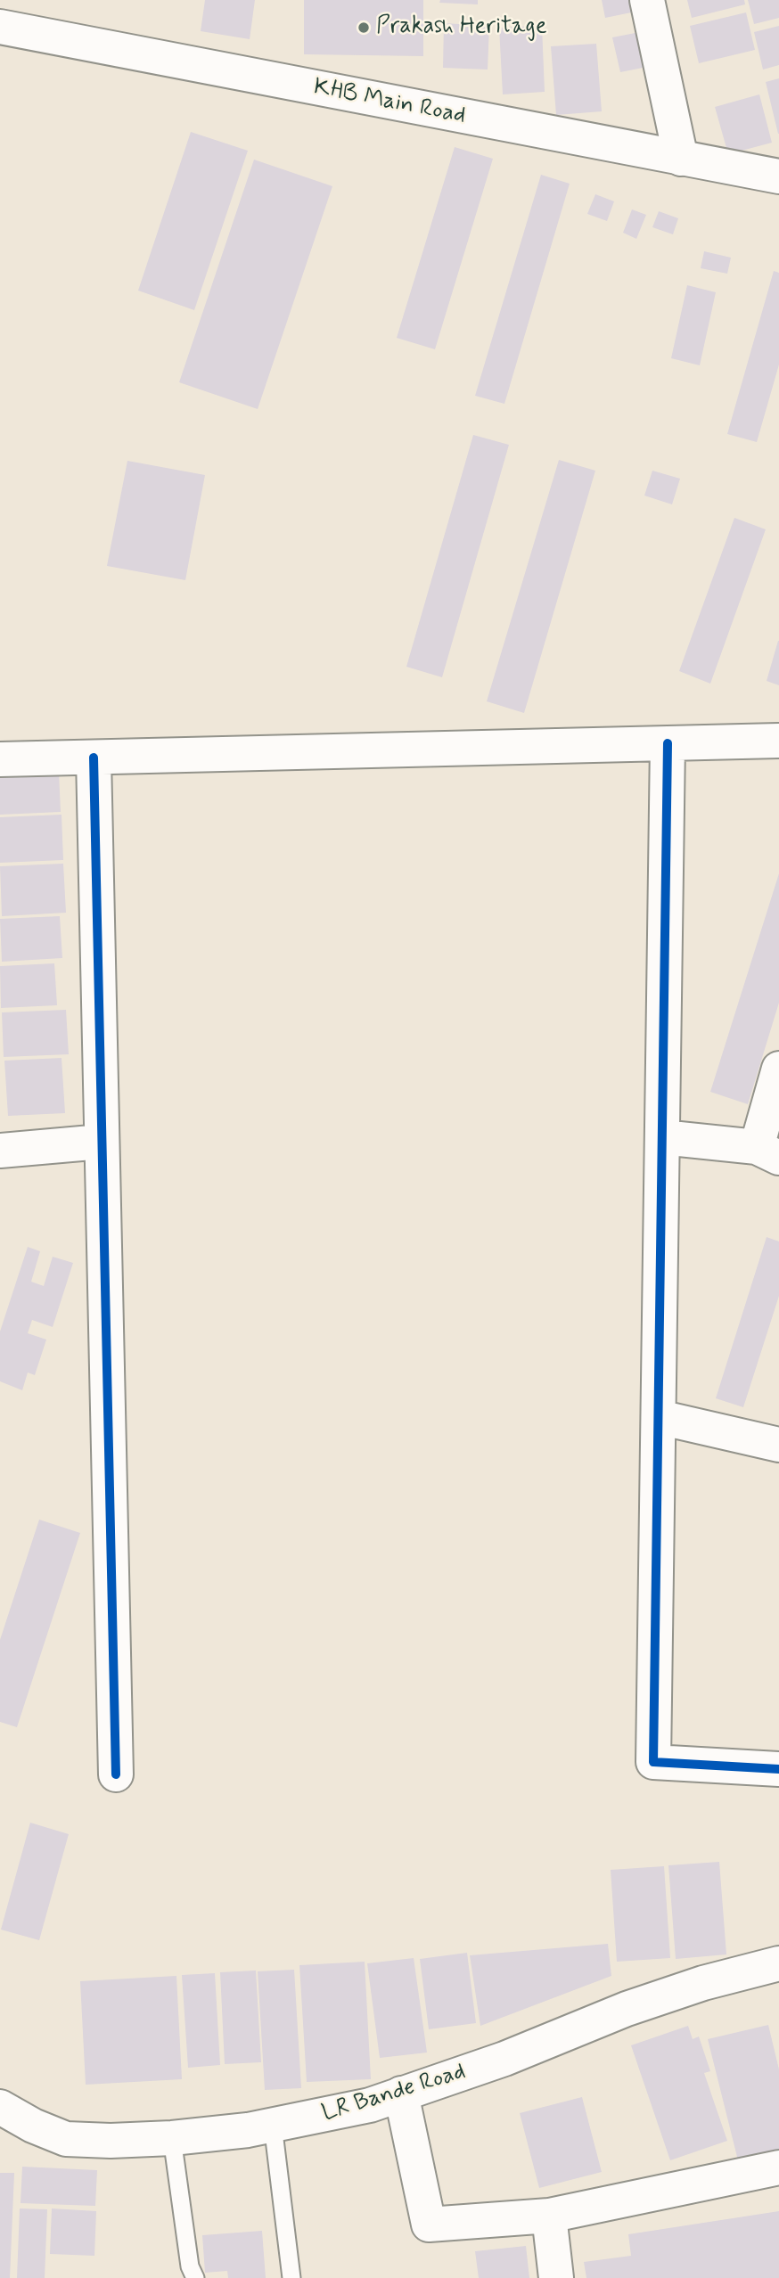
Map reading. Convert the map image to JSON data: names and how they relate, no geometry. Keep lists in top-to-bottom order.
{
  "streets": {
    "street": ["KHB Main Road", "LR Bande Road"]
  },
  "places": ["Prakash Heritage"]
}
